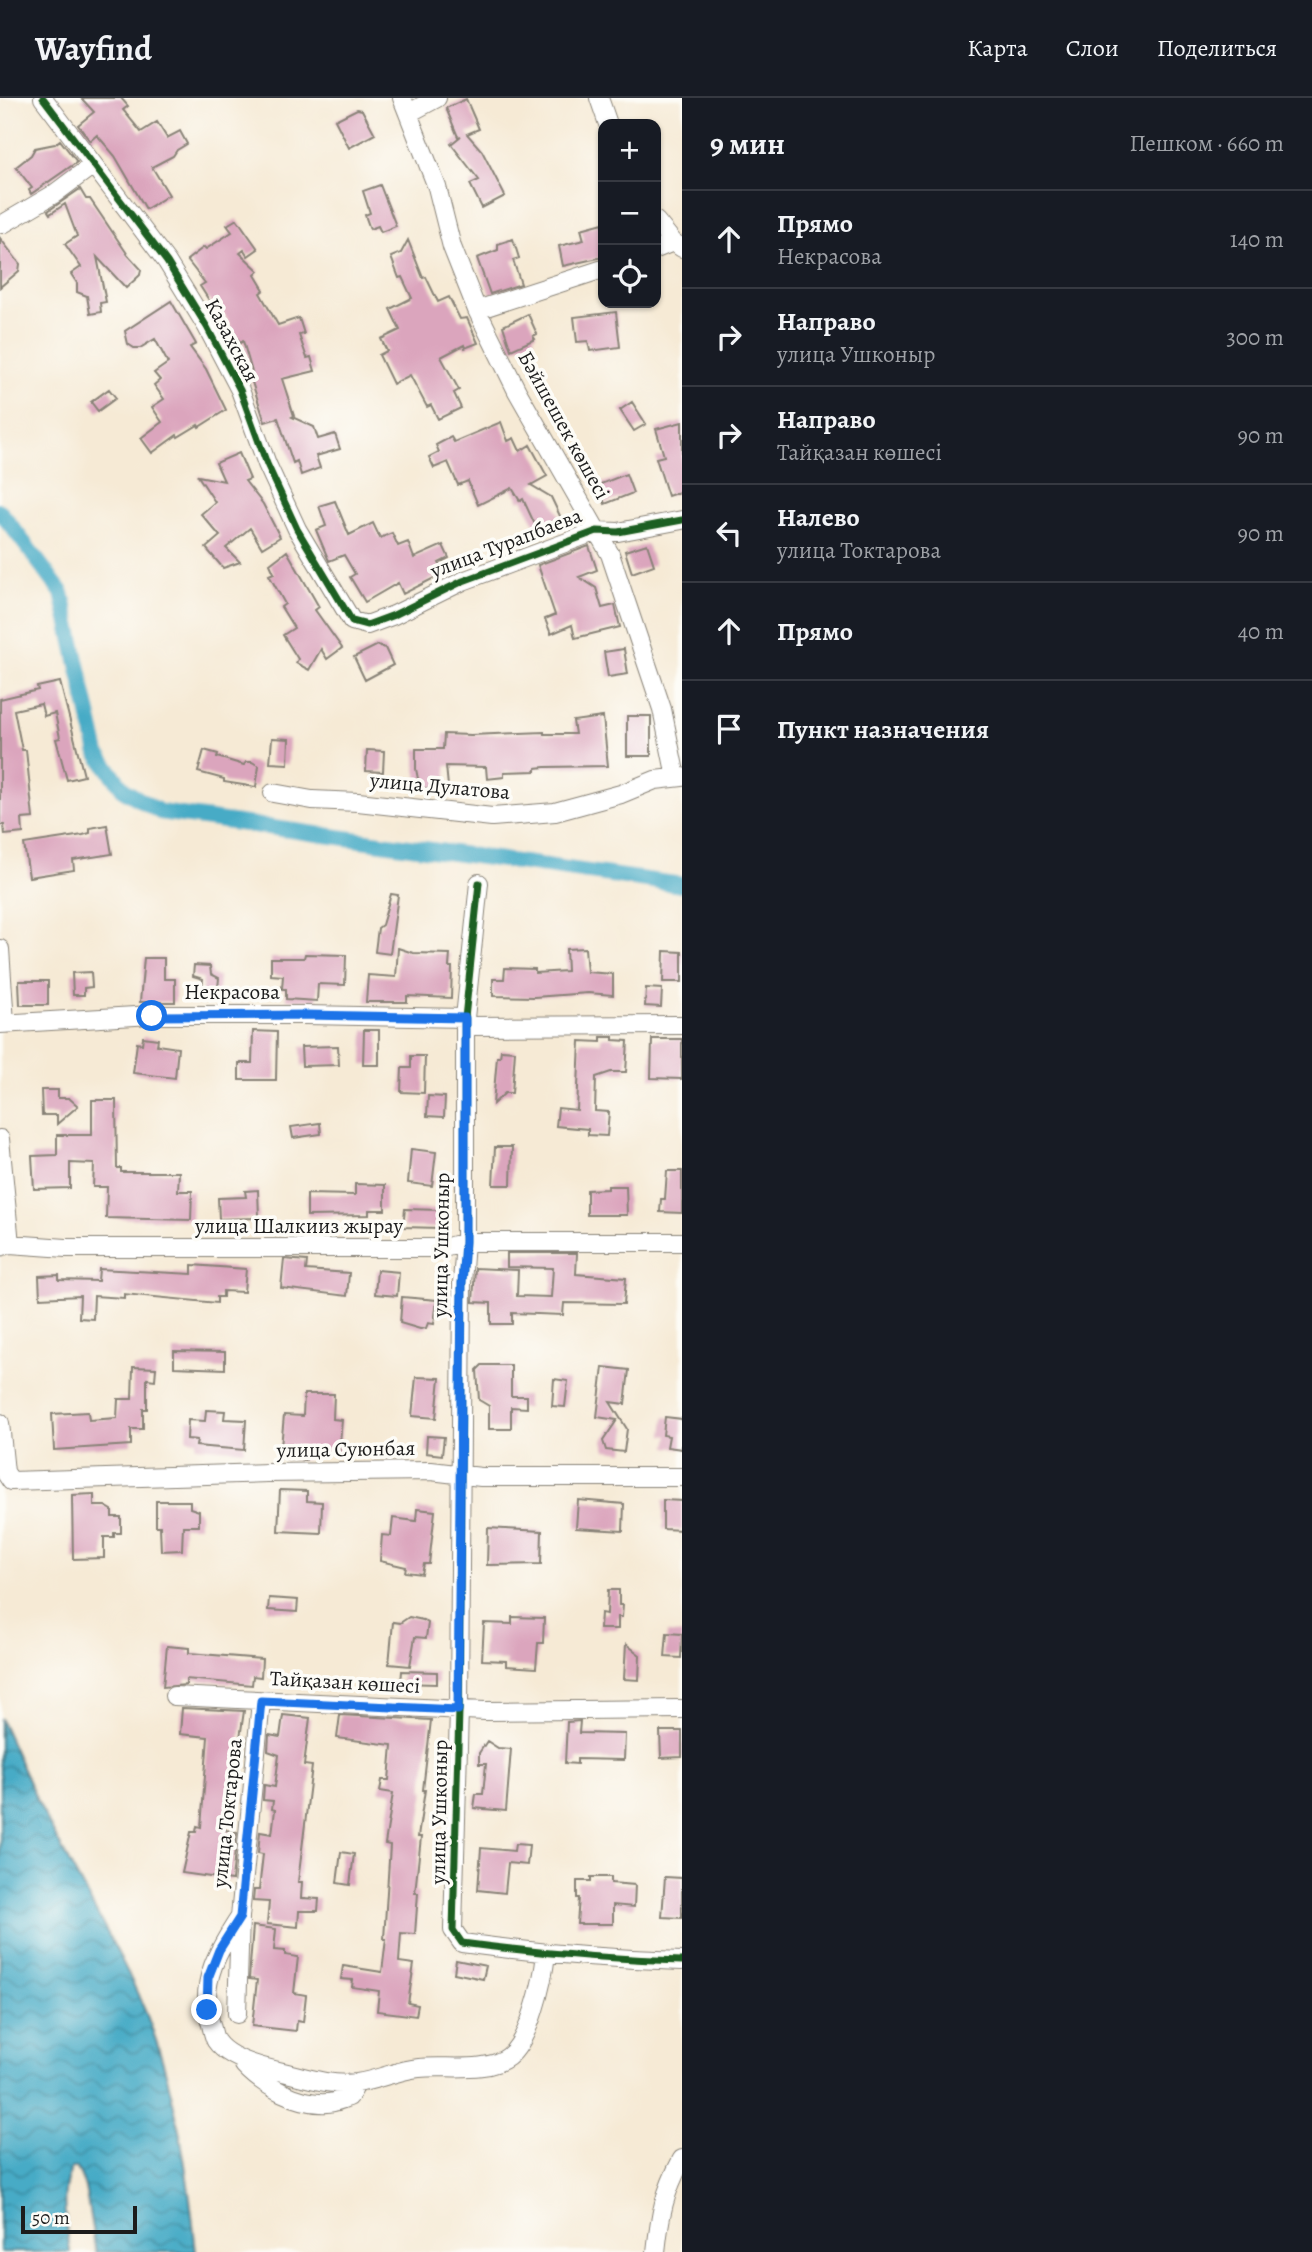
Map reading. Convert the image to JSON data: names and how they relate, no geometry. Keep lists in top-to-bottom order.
{
  "streets": {
    "street": [
      "Казахская",
      "Бәйшешек көшесі",
      "улица Турапбаева",
      "улица Дулатова",
      "Некрасова",
      "улица Шалкииз жырау",
      "улица Ушконыр",
      "улица Суюнбая",
      "Тайқазан көшесі",
      "улица Токтарова"
    ]
  },
  "crossings": [
    ["Казахская", "улица Турапбаева"],
    ["Бәйшешек көшесі", "улица Турапбаева"],
    ["Бәйшешек көшесі", "улица Дулатова"],
    ["Некрасова", "улица Ушконыр"],
    ["улица Шалкииз жырау", "улица Ушконыр"],
    ["улица Ушконыр", "улица Суюнбая"],
    ["улица Ушконыр", "Тайқазан көшесі"],
    ["Тайқазан көшесі", "улица Токтарова"]
  ],
  "scale_bar": "50 m",
  "page": {
    "header": "Wayfind",
    "nav": ["Карта", "Слои", "Поделиться"],
    "heading": ["9 мин", "Пешком · 660 m"],
    "map_buttons": ["+", "−"],
    "list": [
      ["Прямо", "Некрасова", "140 m"],
      ["Направо", "улица Ушконыр", "300 m"],
      ["Направо", "Тайқазан көшесі", "90 m"],
      ["Налево", "улица Токтарова", "90 m"],
      ["Прямо", "40 m"],
      "Пункт назначения"
    ],
    "scale": "50 m"
  }
}
